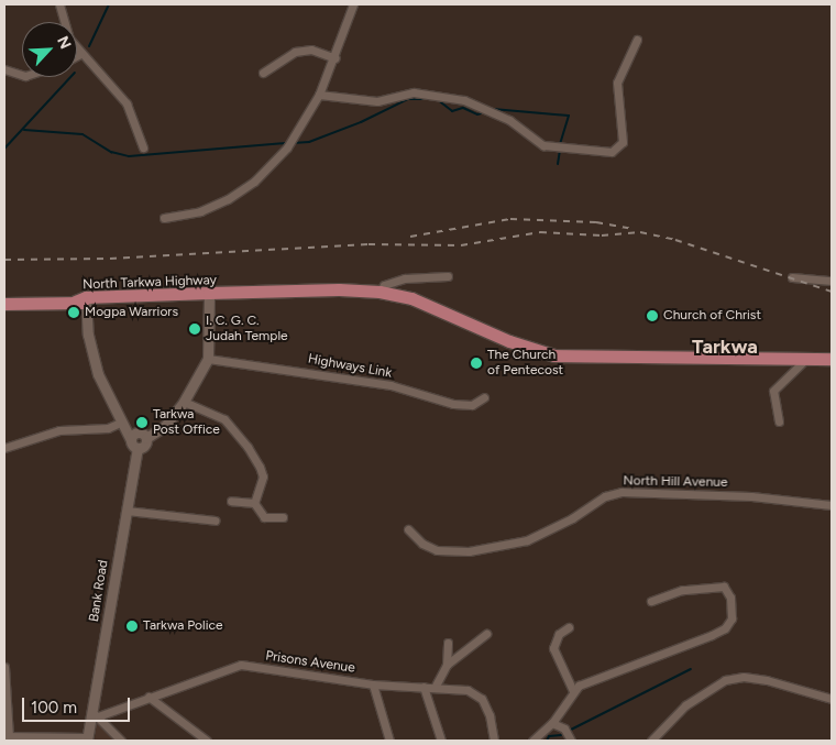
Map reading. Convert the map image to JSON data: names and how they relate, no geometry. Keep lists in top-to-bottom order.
{
  "streets": {
    "main road": ["North Tarkwa Highway"],
    "street": [
      "Highways Link",
      "North Hill Avenue",
      "Bank Road",
      "Prisons Avenue"
    ]
  },
  "crossings": [
    ["Bank Road", "Prisons Avenue"]
  ],
  "districts": ["Tarkwa"],
  "places": [
    "Mogpa Warriors",
    "Church of Christ",
    "I. C. G. C. Judah Temple",
    "The Church of Pentecost",
    "Tarkwa Post Office",
    "Tarkwa Police"
  ],
  "scale_bar": "100 m",
  "north": "top right"
}
